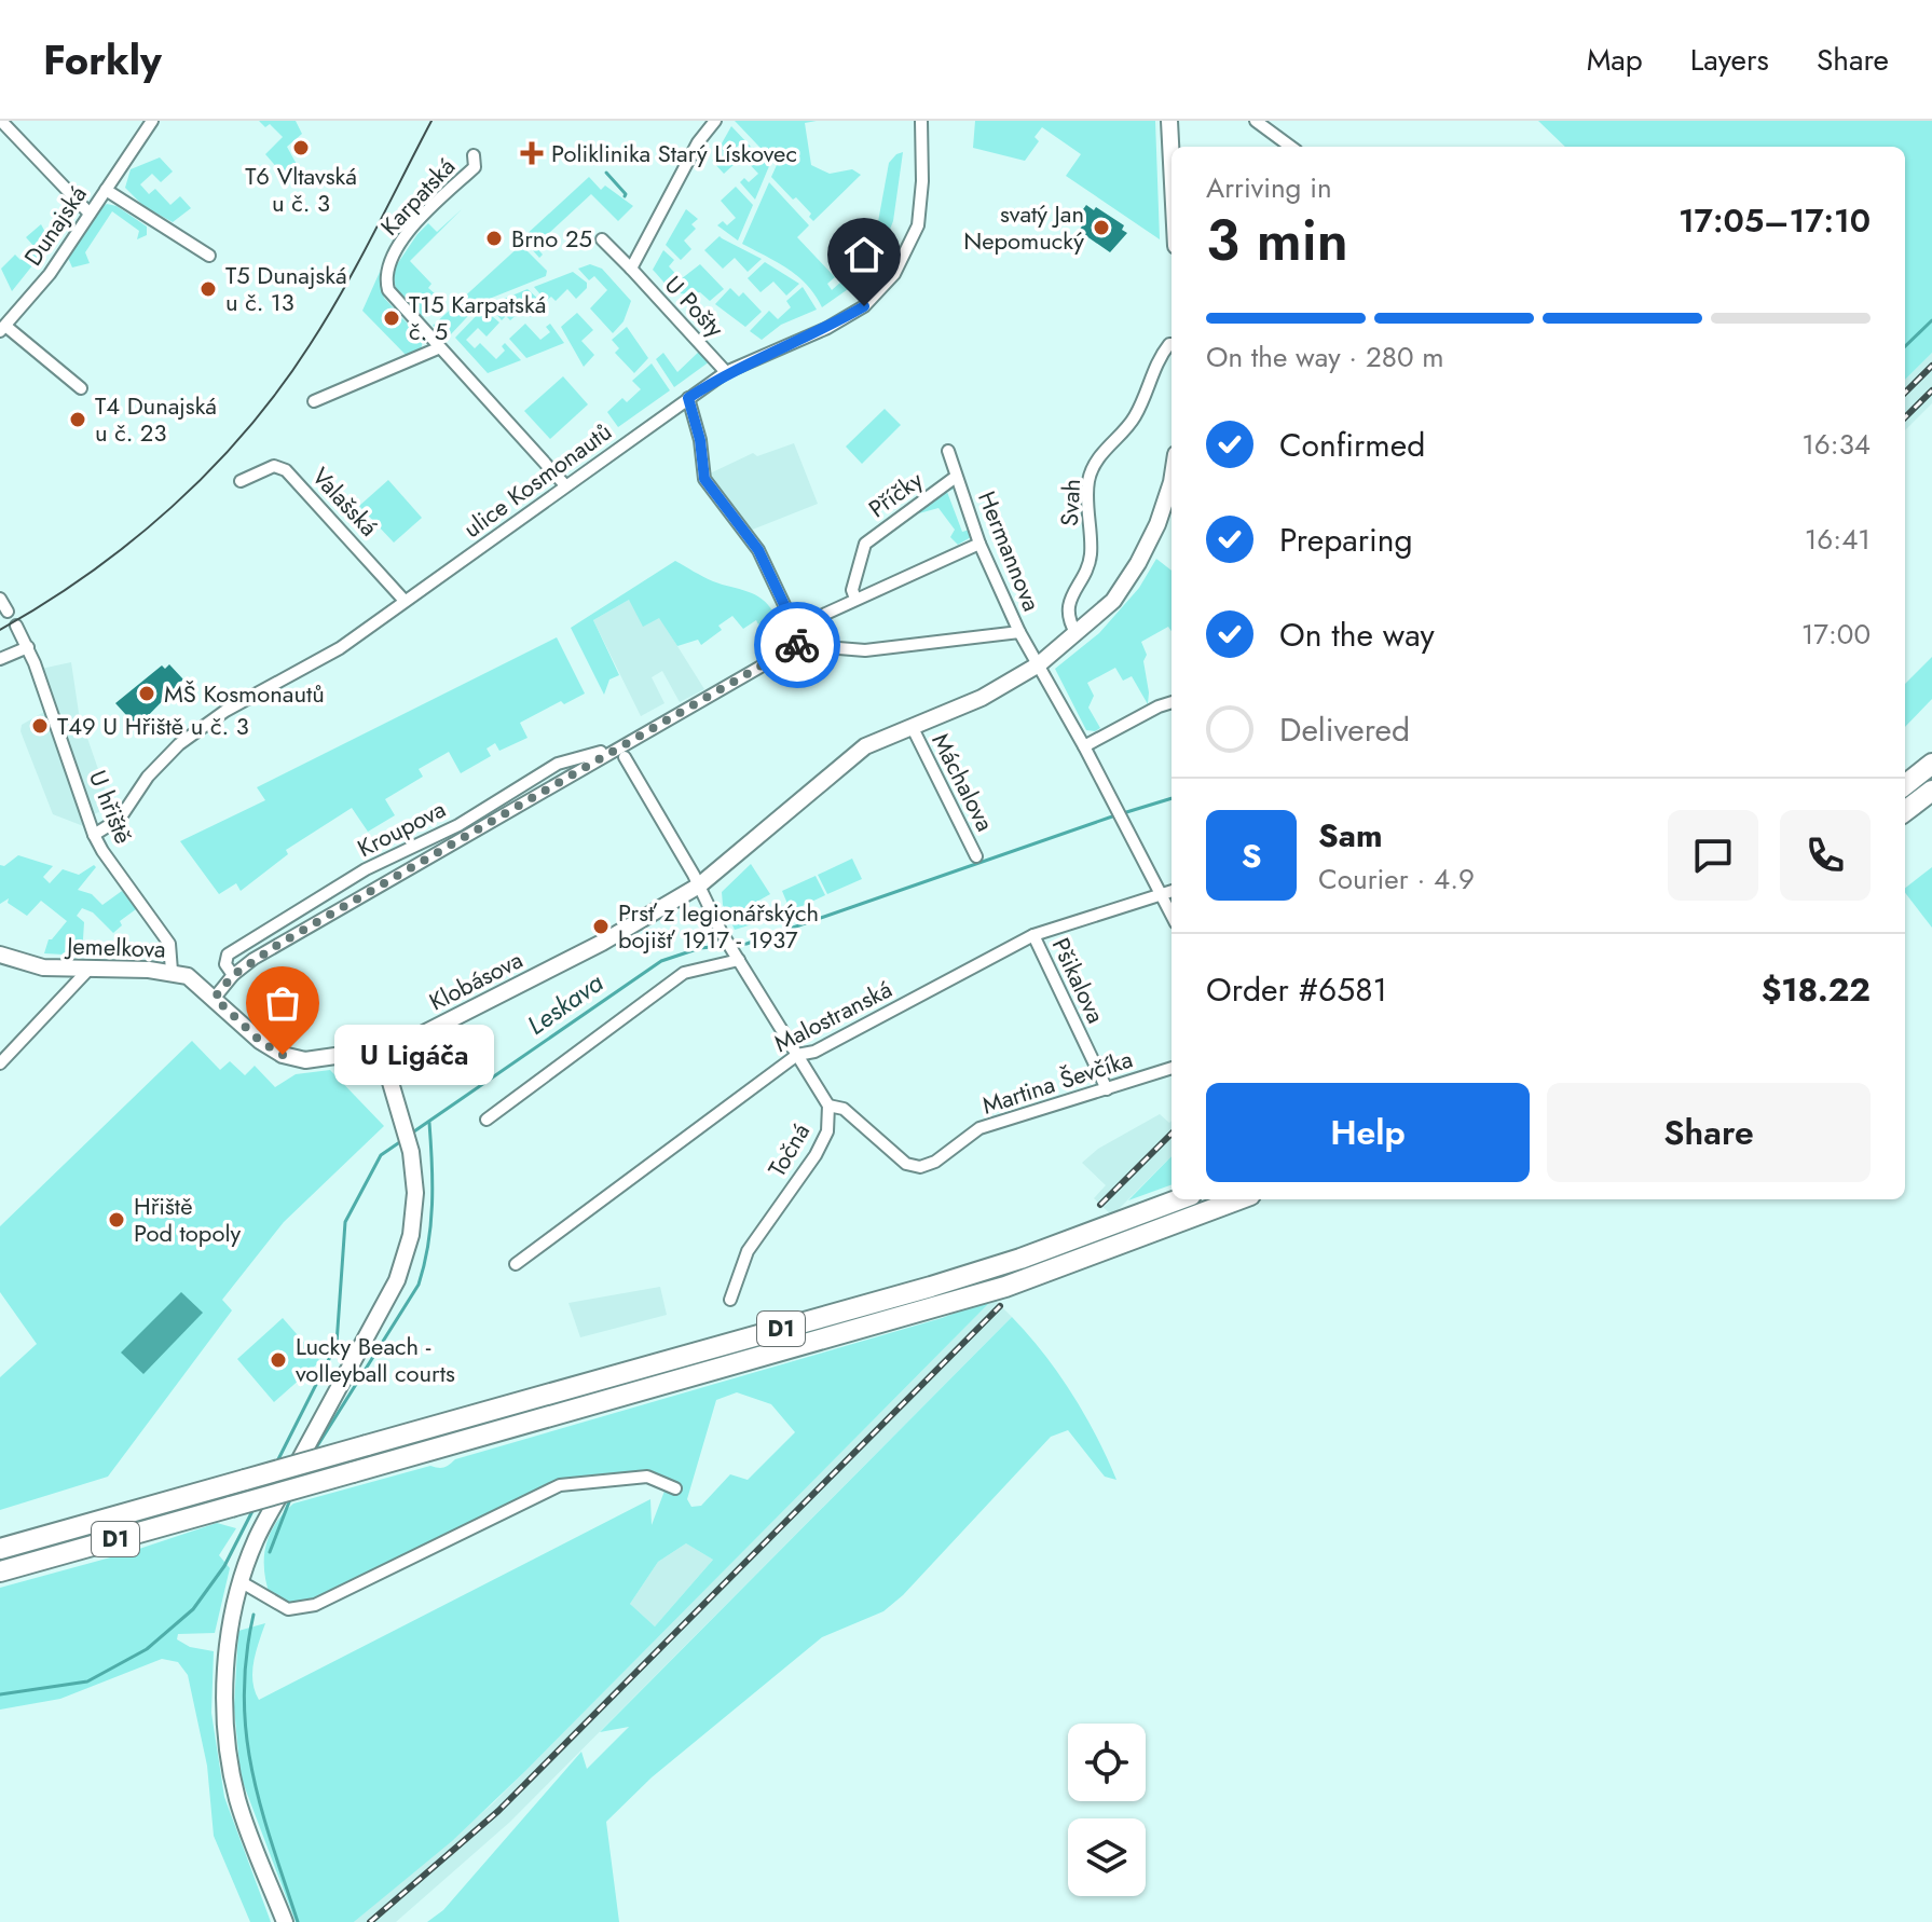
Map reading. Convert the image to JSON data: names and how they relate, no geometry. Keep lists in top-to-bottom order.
{
  "streets": {
    "highway": ["D1"],
    "street": [
      "Karpatská",
      "Dunajská",
      "U Pošty",
      "ulice Kosmonautů",
      "Příčky",
      "Valašská",
      "Svah",
      "Hermannova",
      "Máchalova",
      "U hřiště",
      "Kroupova",
      "Jemelkova",
      "Klobásova",
      "Pšikalova",
      "Malostranská",
      "Martina Ševčíka",
      "Točná"
    ]
  },
  "crossings": [
    ["Karpatská", "ulice Kosmonautů"],
    ["U Pošty", "ulice Kosmonautů"],
    ["ulice Kosmonautů", "Valašská"],
    ["ulice Kosmonautů", "U hřiště"],
    ["Příčky", "Hermannova"],
    ["Svah", "Klobásova"],
    ["Hermannova", "Klobásova"],
    ["Hermannova", "Malostranská"],
    ["Máchalova", "Klobásova"],
    ["U hřiště", "Jemelkova"],
    ["Kroupova", "Jemelkova"],
    ["Kroupova", "Klobásova"],
    ["Jemelkova", "Klobásova"],
    ["Klobásova", "Točná"],
    ["Pšikalova", "Malostranská"],
    ["Pšikalova", "Martina Ševčíka"],
    ["Malostranská", "Točná"],
    ["Martina Ševčíka", "Točná"]
  ],
  "water": ["Leskava"],
  "places": {
    "other": [
      "T6 Vltavská u č. 3",
      "svatý Jan Nepomucký",
      "Brno 25",
      "T5 Dunajská u č. 13",
      "T15 Karpatská č. 5",
      "T4 Dunajská u č. 23",
      "MŠ Kosmonautů",
      "T49 U Hřiště u č. 3",
      "Prsť z legionářských bojišť 1917 - 1937",
      "U Ligáča",
      "Hřiště Pod topoly",
      "Lucky Beach - volleyball courts"
    ],
    "health": ["Poliklinika Starý Lískovec"]
  },
  "page": {
    "header": "Forkly",
    "nav": ["Map", "Layers", "Share"],
    "heading": ["3 min", "Arriving in", "17:05–17:10"],
    "panel": [
      "Sam",
      "Courier · 4.9",
      "Order #6581",
      "$18.22"
    ],
    "bar": "On the way · 280 m",
    "list": [
      ["Confirmed", "16:34"],
      ["Preparing", "16:41"],
      ["On the way", "17:00"],
      "Delivered"
    ],
    "round": "S",
    "bubble": "U Ligáča",
    "buttons": ["Help", "Share"]
  }
}
